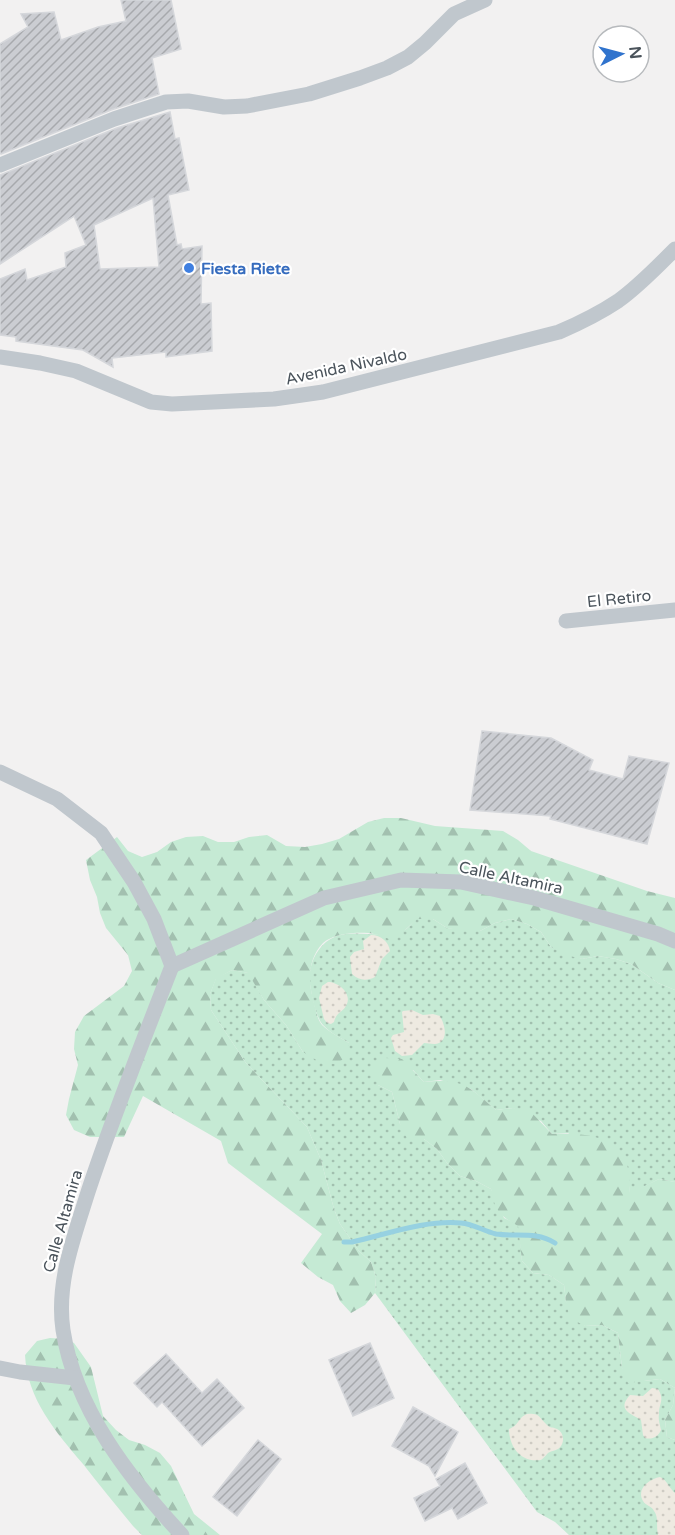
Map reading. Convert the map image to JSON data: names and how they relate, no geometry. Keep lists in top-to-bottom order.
{
  "streets": {
    "street": ["Avenida Nivaldo", "El Retiro", "Calle Altamira"]
  },
  "places": ["Fiesta Riete"],
  "north": "right"
}
